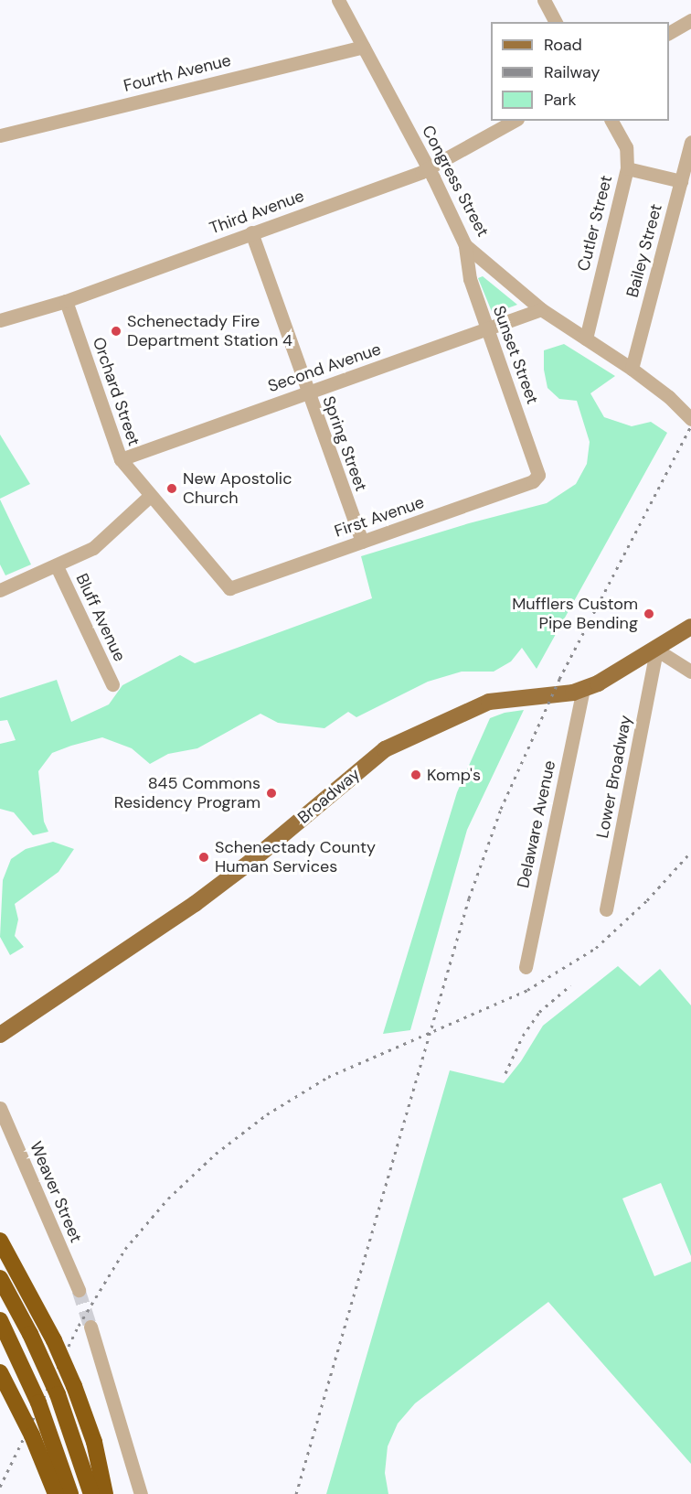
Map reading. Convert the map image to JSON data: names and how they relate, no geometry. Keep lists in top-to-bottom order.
{
  "streets": {
    "main road": ["Broadway"],
    "street": [
      "Fourth Avenue",
      "Congress Street",
      "Third Avenue",
      "Cutler Street",
      "Bailey Street",
      "Sunset Street",
      "Second Avenue",
      "Orchard Street",
      "Spring Street",
      "First Avenue",
      "Bluff Avenue",
      "Lower Broadway",
      "Delaware Avenue",
      "Weaver Street"
    ]
  },
  "crossings": [
    ["Fourth Avenue", "Congress Street"],
    ["Congress Street", "Third Avenue"],
    ["Congress Street", "Cutler Street"],
    ["Congress Street", "Bailey Street"],
    ["Congress Street", "Sunset Street"],
    ["Congress Street", "Second Avenue"],
    ["Third Avenue", "Orchard Street"],
    ["Third Avenue", "Spring Street"],
    ["Sunset Street", "Second Avenue"],
    ["Sunset Street", "First Avenue"],
    ["Second Avenue", "Orchard Street"],
    ["Second Avenue", "Spring Street"],
    ["Orchard Street", "First Avenue"],
    ["Spring Street", "First Avenue"],
    ["Lower Broadway", "Broadway"],
    ["Broadway", "Delaware Avenue"]
  ],
  "places": [
    "Schenectady Fire Department Station 4",
    "New Apostolic Church",
    "Mufflers Custom Pipe Bending",
    "Komp's",
    "845 Commons Residency Program",
    "Schenectady County Human Services"
  ],
  "legend": ["Road", "Railway", "Park"]
}
